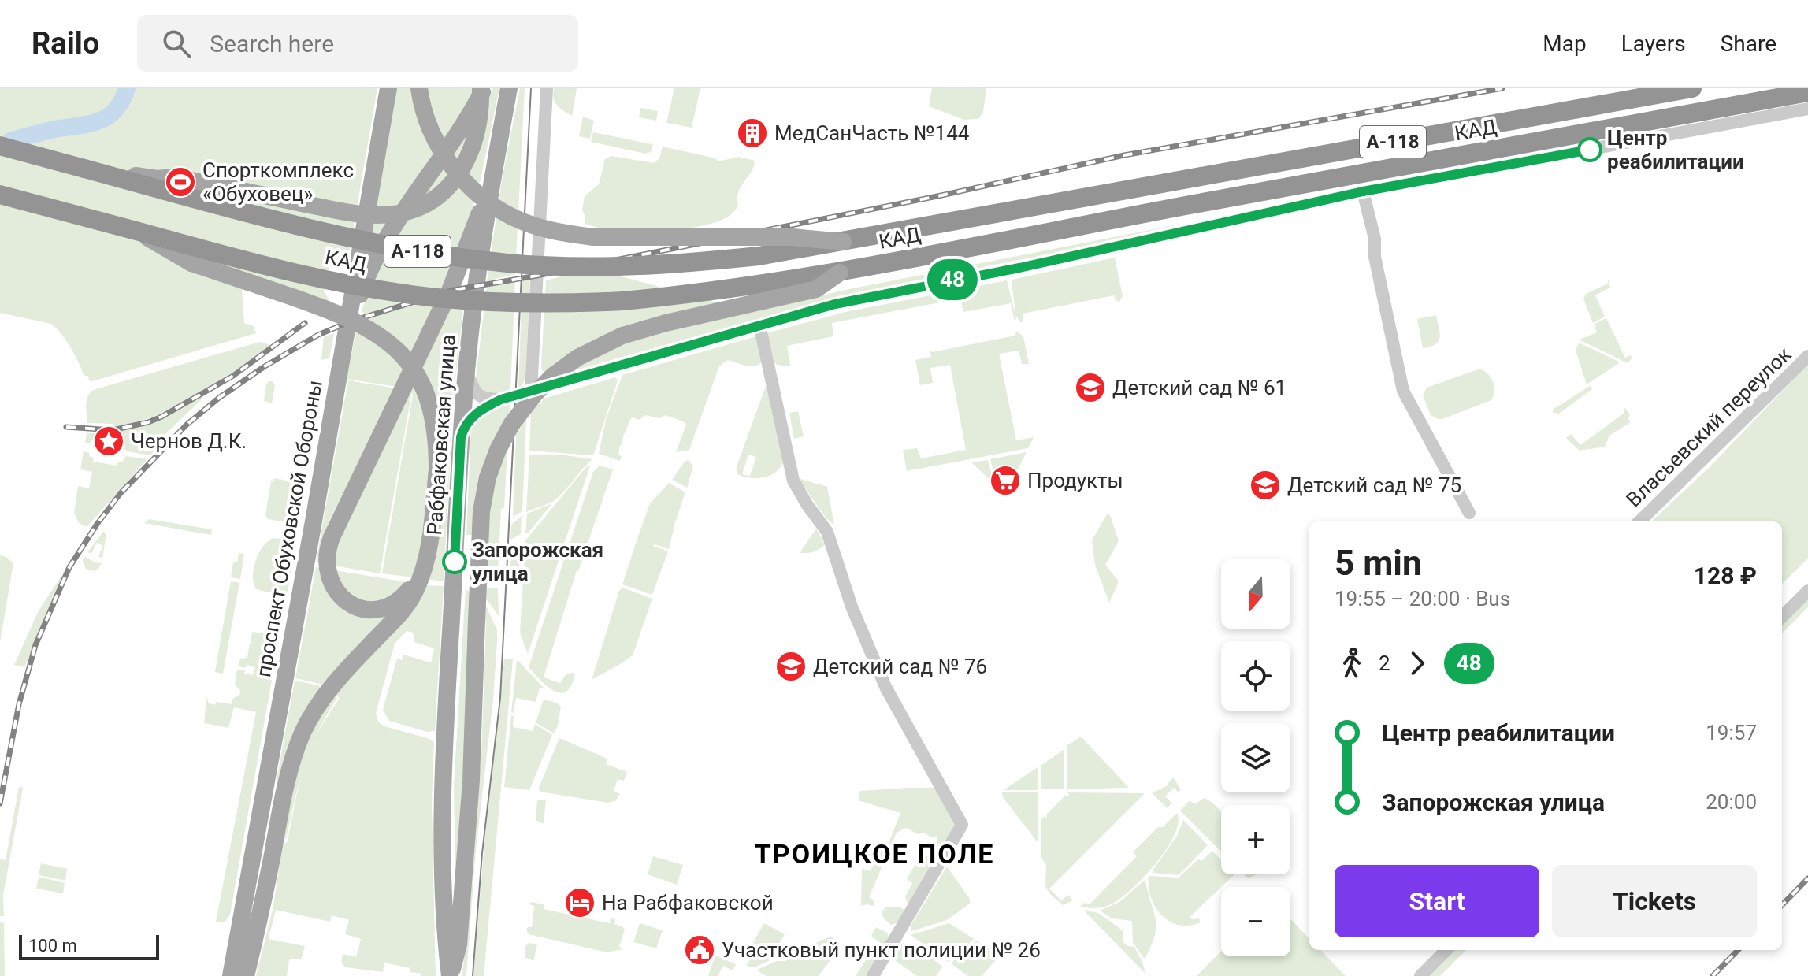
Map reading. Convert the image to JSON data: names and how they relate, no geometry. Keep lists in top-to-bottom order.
{
  "streets": {
    "highway": ["КАД", "А-118"],
    "main road": ["Рабфаковская улица", "проспект Обуховской Обороны"],
    "street": ["Власьевский переулок"]
  },
  "districts": ["ТРОИЦКОЕ ПОЛЕ"],
  "places": {
    "building": ["МедСанЧасть №144"],
    "other": ["Центр реабилитации", "Запорожская улица"],
    "sports": ["Спорткомплекс «Обуховец»"],
    "school or university": ["Детский сад № 61", "Детский сад № 75", "Детский сад № 76"],
    "place": ["Чернов Д.К."],
    "supermarket": ["Продукты"],
    "hotel": ["На Рабфаковской"],
    "public building": ["Участковый пункт полиции № 26"]
  },
  "lines": ["bus line 48"],
  "scale_bar": "100 m",
  "north": "bottom",
  "page": {
    "header": "Railo",
    "search": "Search here",
    "nav": ["Map", "Layers", "Share"],
    "on_map": "48",
    "heading": ["5 min", "19:55 – 20:00 · Bus", "128 ₽"],
    "map_buttons": ["+", "−"],
    "legs": ["2", "48"],
    "list": [
      {
        "name": "Центр реабилитации",
        "value": "19:57"
      },
      {
        "name": "Запорожская улица",
        "value": "20:00"
      }
    ],
    "buttons": ["Start", "Tickets"],
    "scale": "100 m"
  }
}
